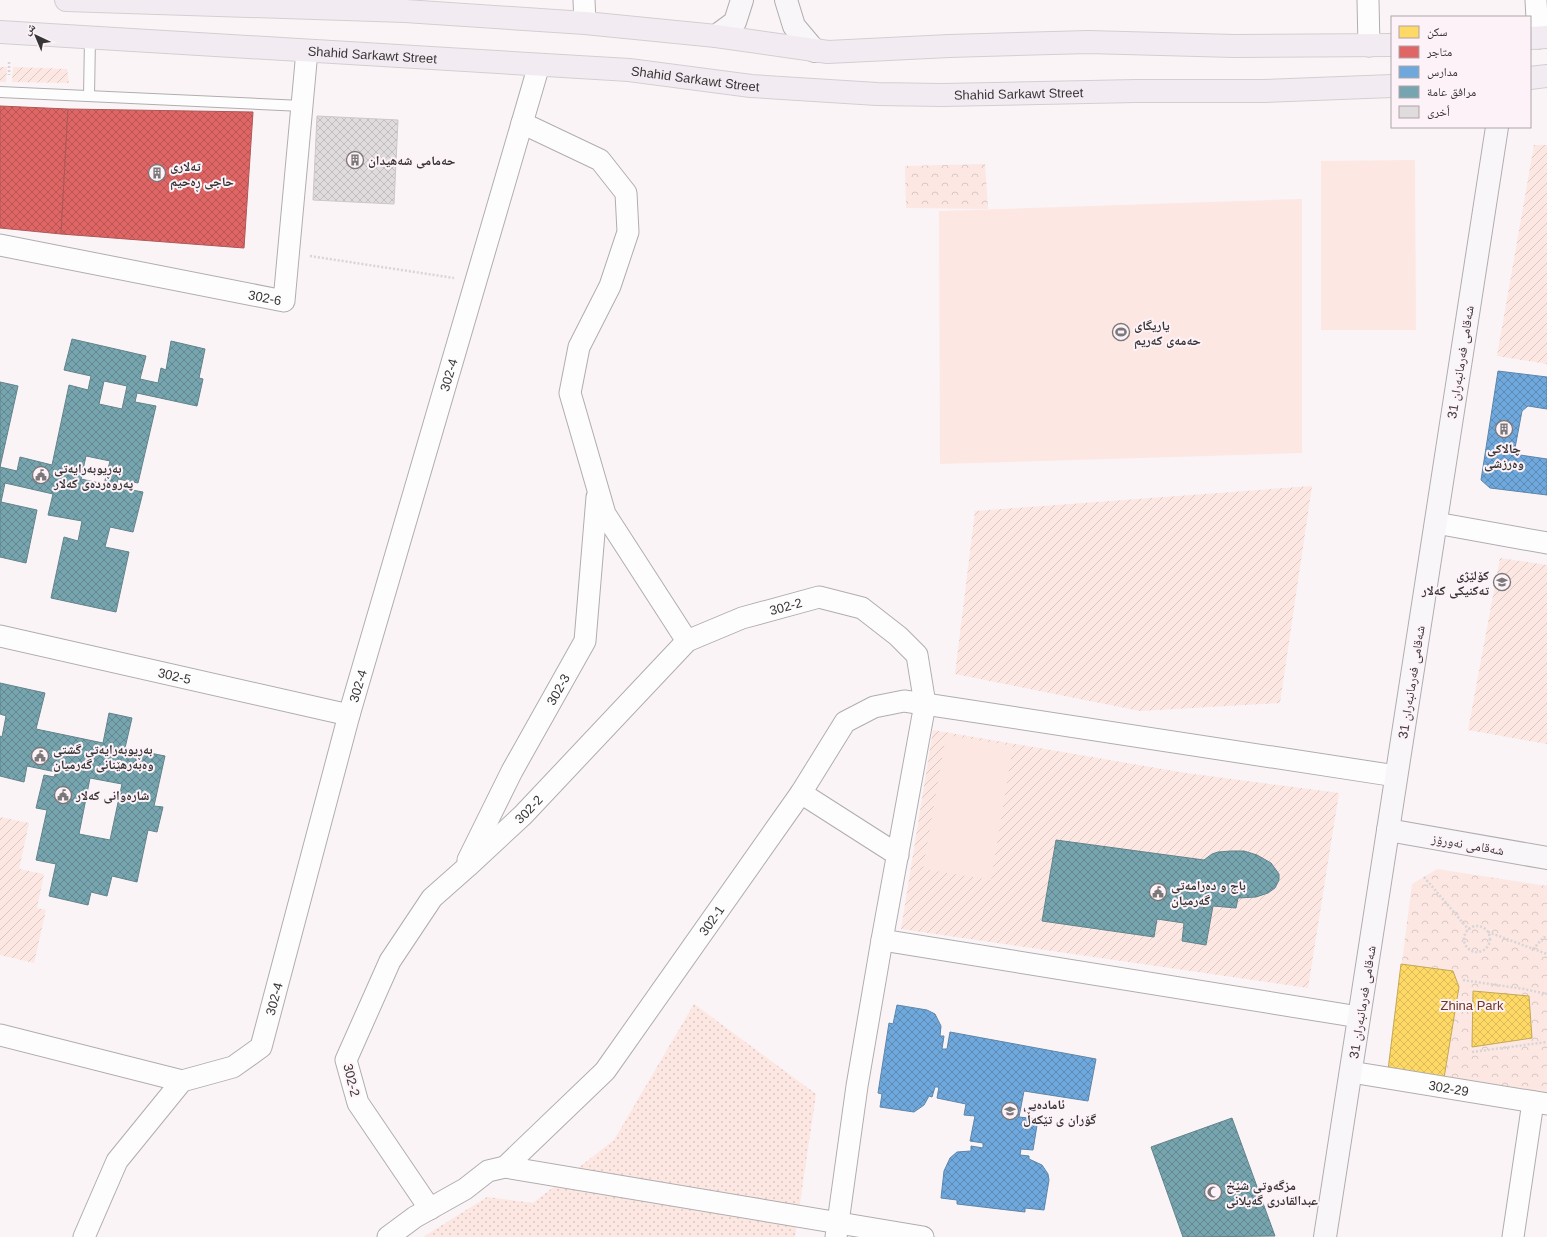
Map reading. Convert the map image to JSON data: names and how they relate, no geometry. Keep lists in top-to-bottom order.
{
  "streets": {
    "main road": ["Shahid Sarkawt Street", "شەقامی فەرمانبەران 31", "شەقامی نەورۆز"],
    "street": [
      "302-6",
      "302-4",
      "302-2",
      "302-5",
      "302-3",
      "302-1",
      "302-29"
    ]
  },
  "crossings": [
    ["Shahid Sarkawt Street", "302-6"],
    ["Shahid Sarkawt Street", "302-4"],
    ["شەقامی فەرمانبەران 31", "شەقامی نەورۆز"],
    ["شەقامی فەرمانبەران 31", "302-1"],
    ["شەقامی فەرمانبەران 31", "302-29"],
    ["302-4", "302-5"],
    ["302-2", "302-3"],
    ["302-2", "302-1"]
  ],
  "parks": ["Zhina Park"],
  "places": {
    "building": ["حەمامی شەهیدان", "تەلاری حاجی ڕەحیم", "چالاکی وەرزشی"],
    "sports": ["یاریگای ‌حەمەی کەریم"],
    "public building": [
      "بەڕیوبەرایەتی پەروەردەی کەلار",
      "بەڕیوبەرایەتی گشتی وەبەرهێنانی گەرمیان",
      "شارەوانی کەلار",
      "باج و دەرامەتی گەرمیان"
    ],
    "school or university": ["کۆلێژی تەکنیکی کەلار", "ئامادەیی گۆران ی تێکەڵ"],
    "mosque": ["مزگەوتی شێخ عبدالقادری گەیلانی"]
  },
  "legend": [
    "سكن",
    "متاجر",
    "مدارس",
    "مرافق عامة",
    "أخرى"
  ],
  "north": "top left"
}
